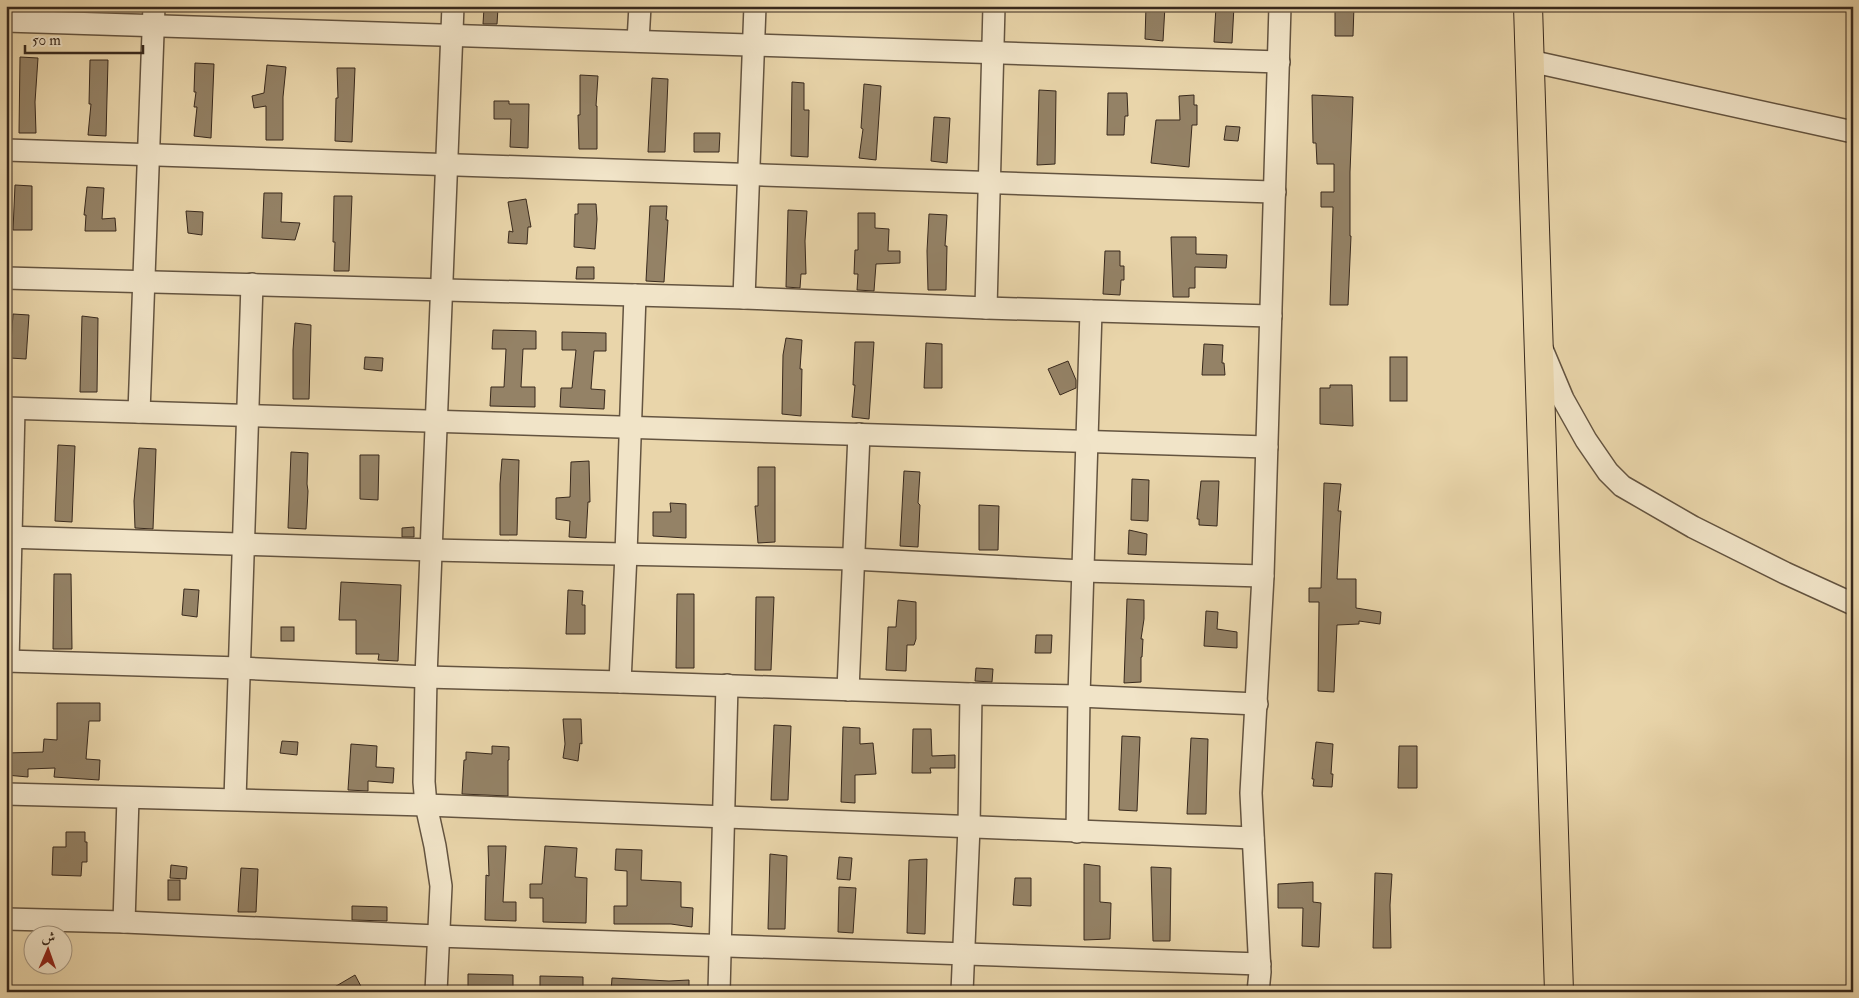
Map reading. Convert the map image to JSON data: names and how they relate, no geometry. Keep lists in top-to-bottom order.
{
  "scale_bar": "50 m",
  "north": "top"
}
